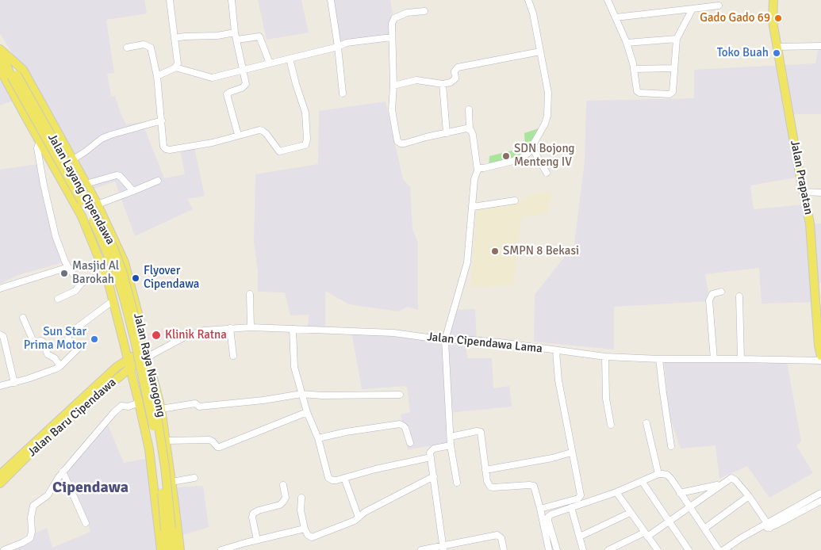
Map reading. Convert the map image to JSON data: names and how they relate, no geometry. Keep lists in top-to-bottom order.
{
  "streets": {
    "main road": [
      "Jalan Prapatan",
      "Jalan Layang Cipendawa",
      "Jalan Raya Narogong",
      "Jalan Baru Cipendawa"
    ],
    "street": ["Jalan Cipendawa Lama"]
  },
  "crossings": [
    ["Jalan Layang Cipendawa", "Jalan Raya Narogong"],
    ["Jalan Cipendawa Lama", "Jalan Raya Narogong"],
    ["Jalan Cipendawa Lama", "Jalan Baru Cipendawa"],
    ["Jalan Raya Narogong", "Jalan Baru Cipendawa"]
  ],
  "districts": ["Cipendawa"],
  "places": [
    "Gado Gado 69",
    "Toko Buah",
    "SDN Bojong Menteng IV",
    "SMPN 8 Bekasi",
    "Masjid Al Barokah",
    "Flyover Cipendawa",
    "Klinik Ratna",
    "Sun Star Prima Motor"
  ]
}
